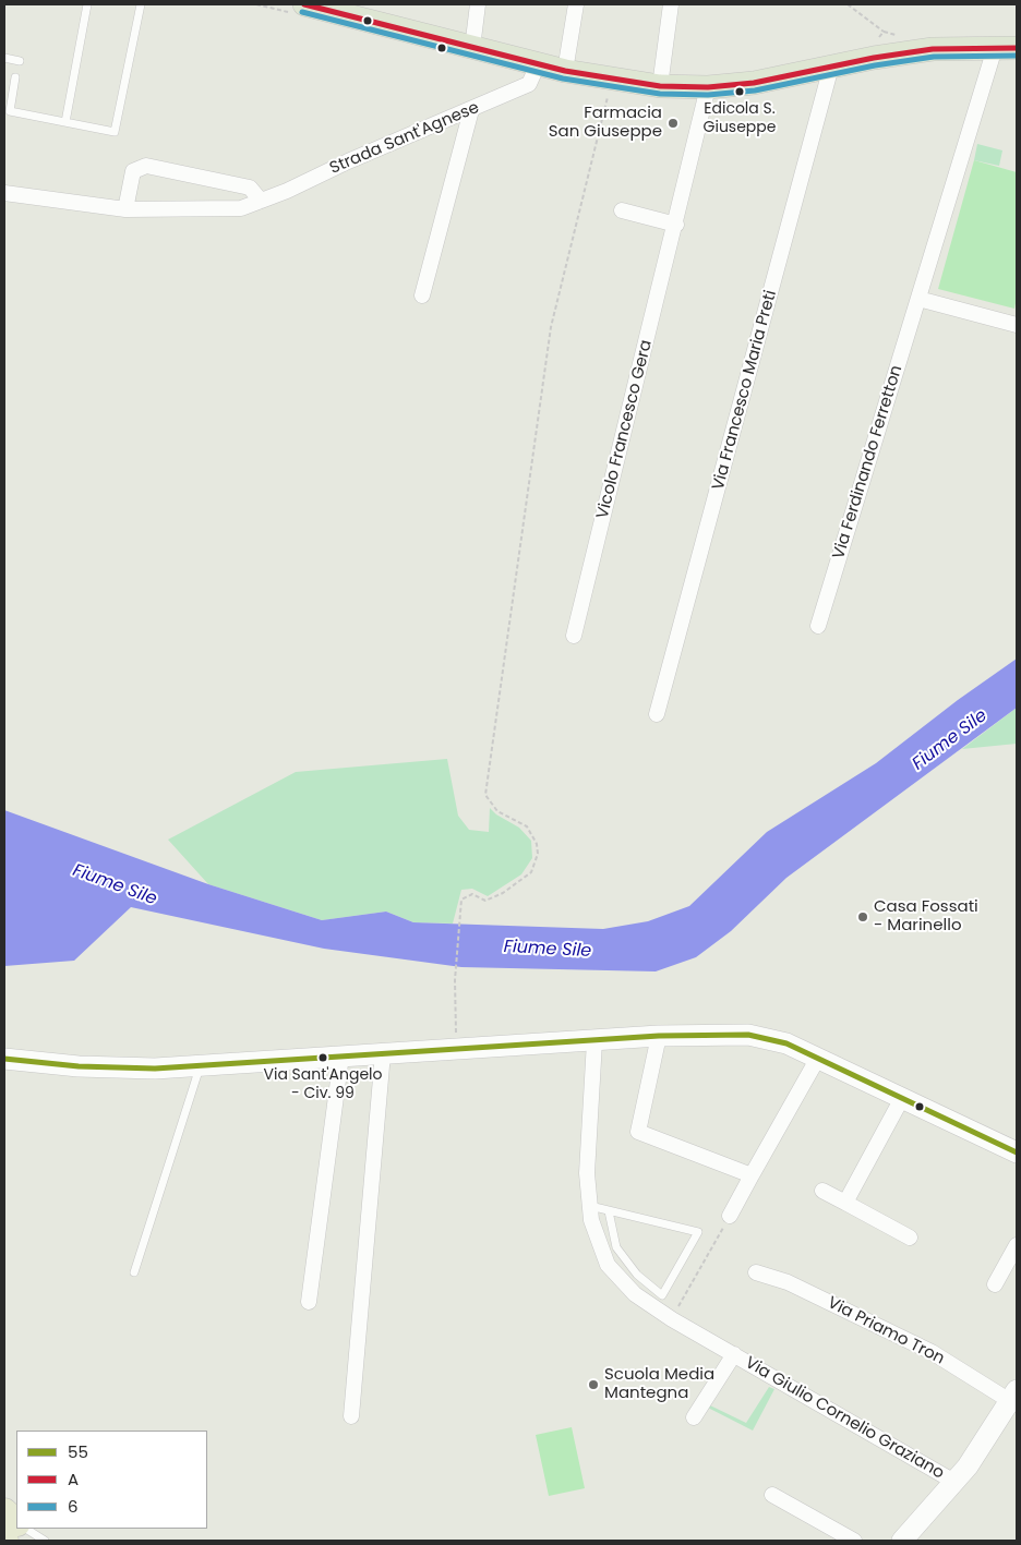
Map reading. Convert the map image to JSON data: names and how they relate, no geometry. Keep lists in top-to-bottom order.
{
  "streets": {
    "street": [
      "Strada Sant'Agnese",
      "Via Francesco Maria Preti",
      "Vicolo Francesco Gera",
      "Via Ferdinando Ferretton",
      "Via Priamo Tron",
      "Via Giulio Cornelio Graziano"
    ]
  },
  "crossings": [
    ["Via Priamo Tron", "Via Giulio Cornelio Graziano"]
  ],
  "water": ["Fiume Sile"],
  "places": [
    "Edicola S. Giuseppe",
    "Farmacia San Giuseppe",
    "Casa Fossati - Marinello",
    "Via Sant'Angelo - Civ. 99",
    "Scuola Media Mantegna"
  ],
  "lines": ["transit line A", "transit line 6", "transit line 55"],
  "legend": ["55", "A", "6"]
}
